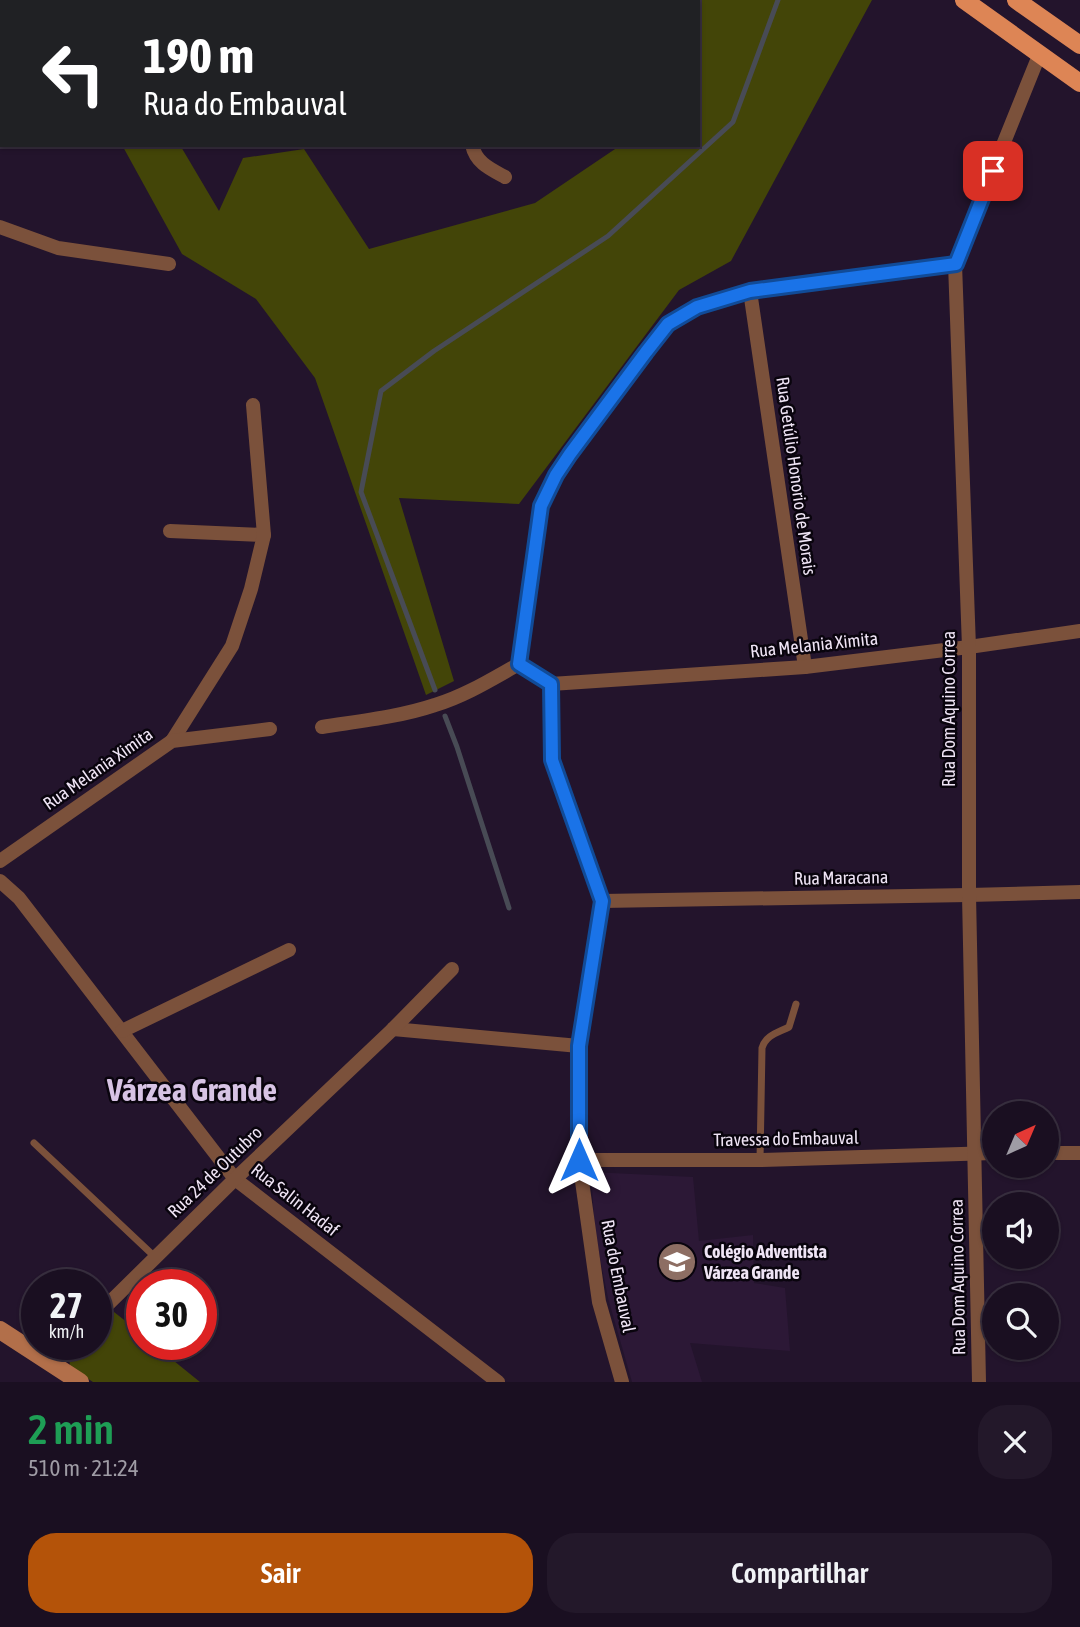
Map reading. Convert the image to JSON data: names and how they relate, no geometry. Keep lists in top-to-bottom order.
{
  "streets": {
    "street": [
      "Rua Getúlio Honorio de Morais",
      "Rua Melania Ximita",
      "Rua Dom Aquino Correa",
      "Rua Maracana",
      "Travessa do Embauval",
      "Rua 24 de Outubro",
      "Rua Salin Hadaf",
      "Rua do Embauval"
    ]
  },
  "crossings": [
    ["Rua Getúlio Honorio de Morais", "Rua Melania Ximita"],
    ["Rua Melania Ximita", "Rua Dom Aquino Correa"],
    ["Rua Melania Ximita", "Rua do Embauval"],
    ["Rua Dom Aquino Correa", "Rua Maracana"],
    ["Rua Dom Aquino Correa", "Travessa do Embauval"],
    ["Rua Maracana", "Rua do Embauval"],
    ["Travessa do Embauval", "Rua do Embauval"],
    ["Rua 24 de Outubro", "Rua Salin Hadaf"]
  ],
  "districts": ["Várzea Grande"],
  "places": {
    "school or university": ["Colégio Adventista Várzea Grande"]
  },
  "north": "top right",
  "page": {
    "turn": ["190 m", "Rua do Embauval"],
    "speed": "27 km/h",
    "limit": "30",
    "heading": ["2 min", "510 m · 21:24"],
    "buttons": ["Sair", "Compartilhar"]
  }
}
